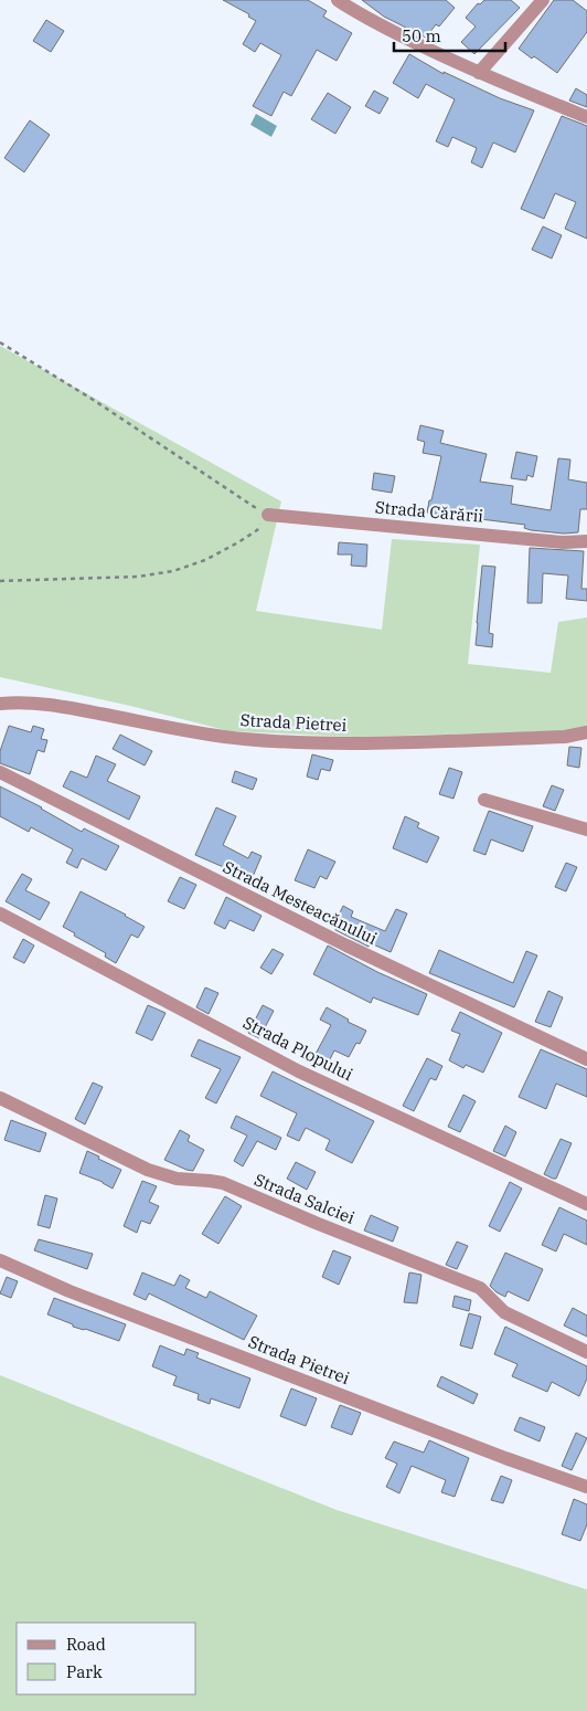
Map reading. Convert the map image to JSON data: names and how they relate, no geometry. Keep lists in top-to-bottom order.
{
  "streets": {
    "street": [
      "Strada Cărării",
      "Strada Pietrei",
      "Strada Mesteacănului",
      "Strada Plopului",
      "Strada Salciei"
    ]
  },
  "legend": ["Road", "Park"],
  "scale_bar": "50 m"
}
